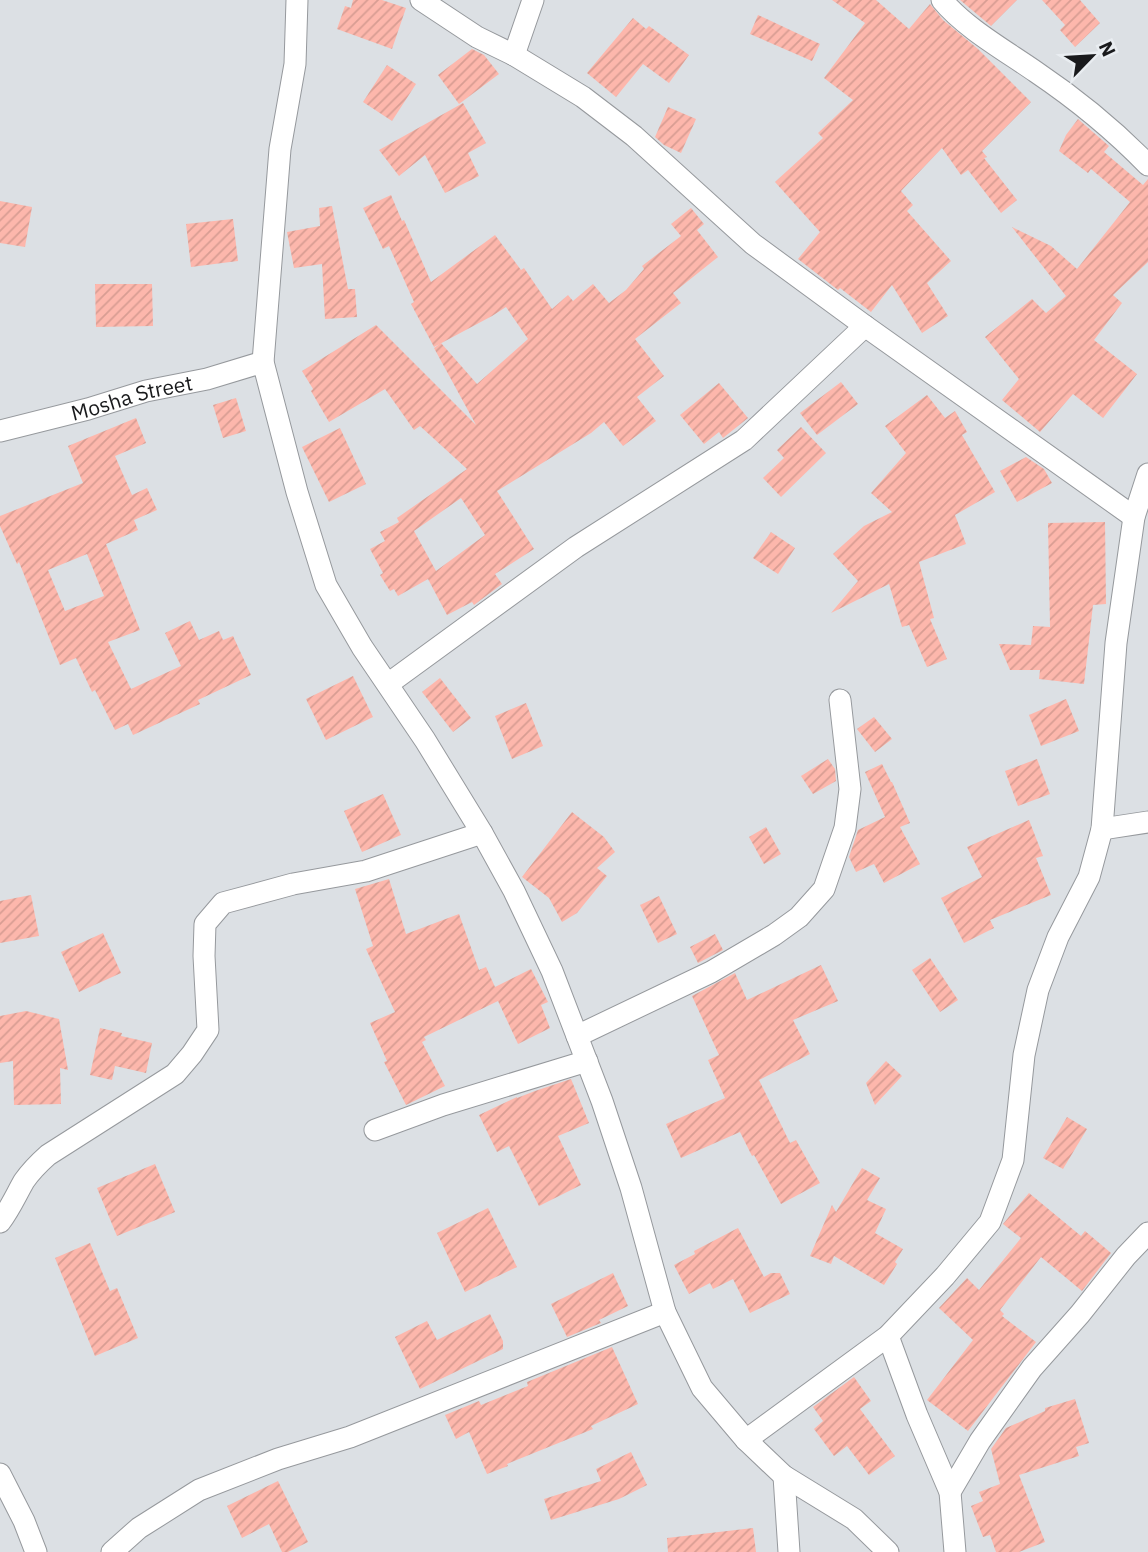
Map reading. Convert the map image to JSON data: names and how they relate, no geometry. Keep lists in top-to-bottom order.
{
  "streets": {
    "street": ["Mosha Street"]
  },
  "north": "top right"
}
